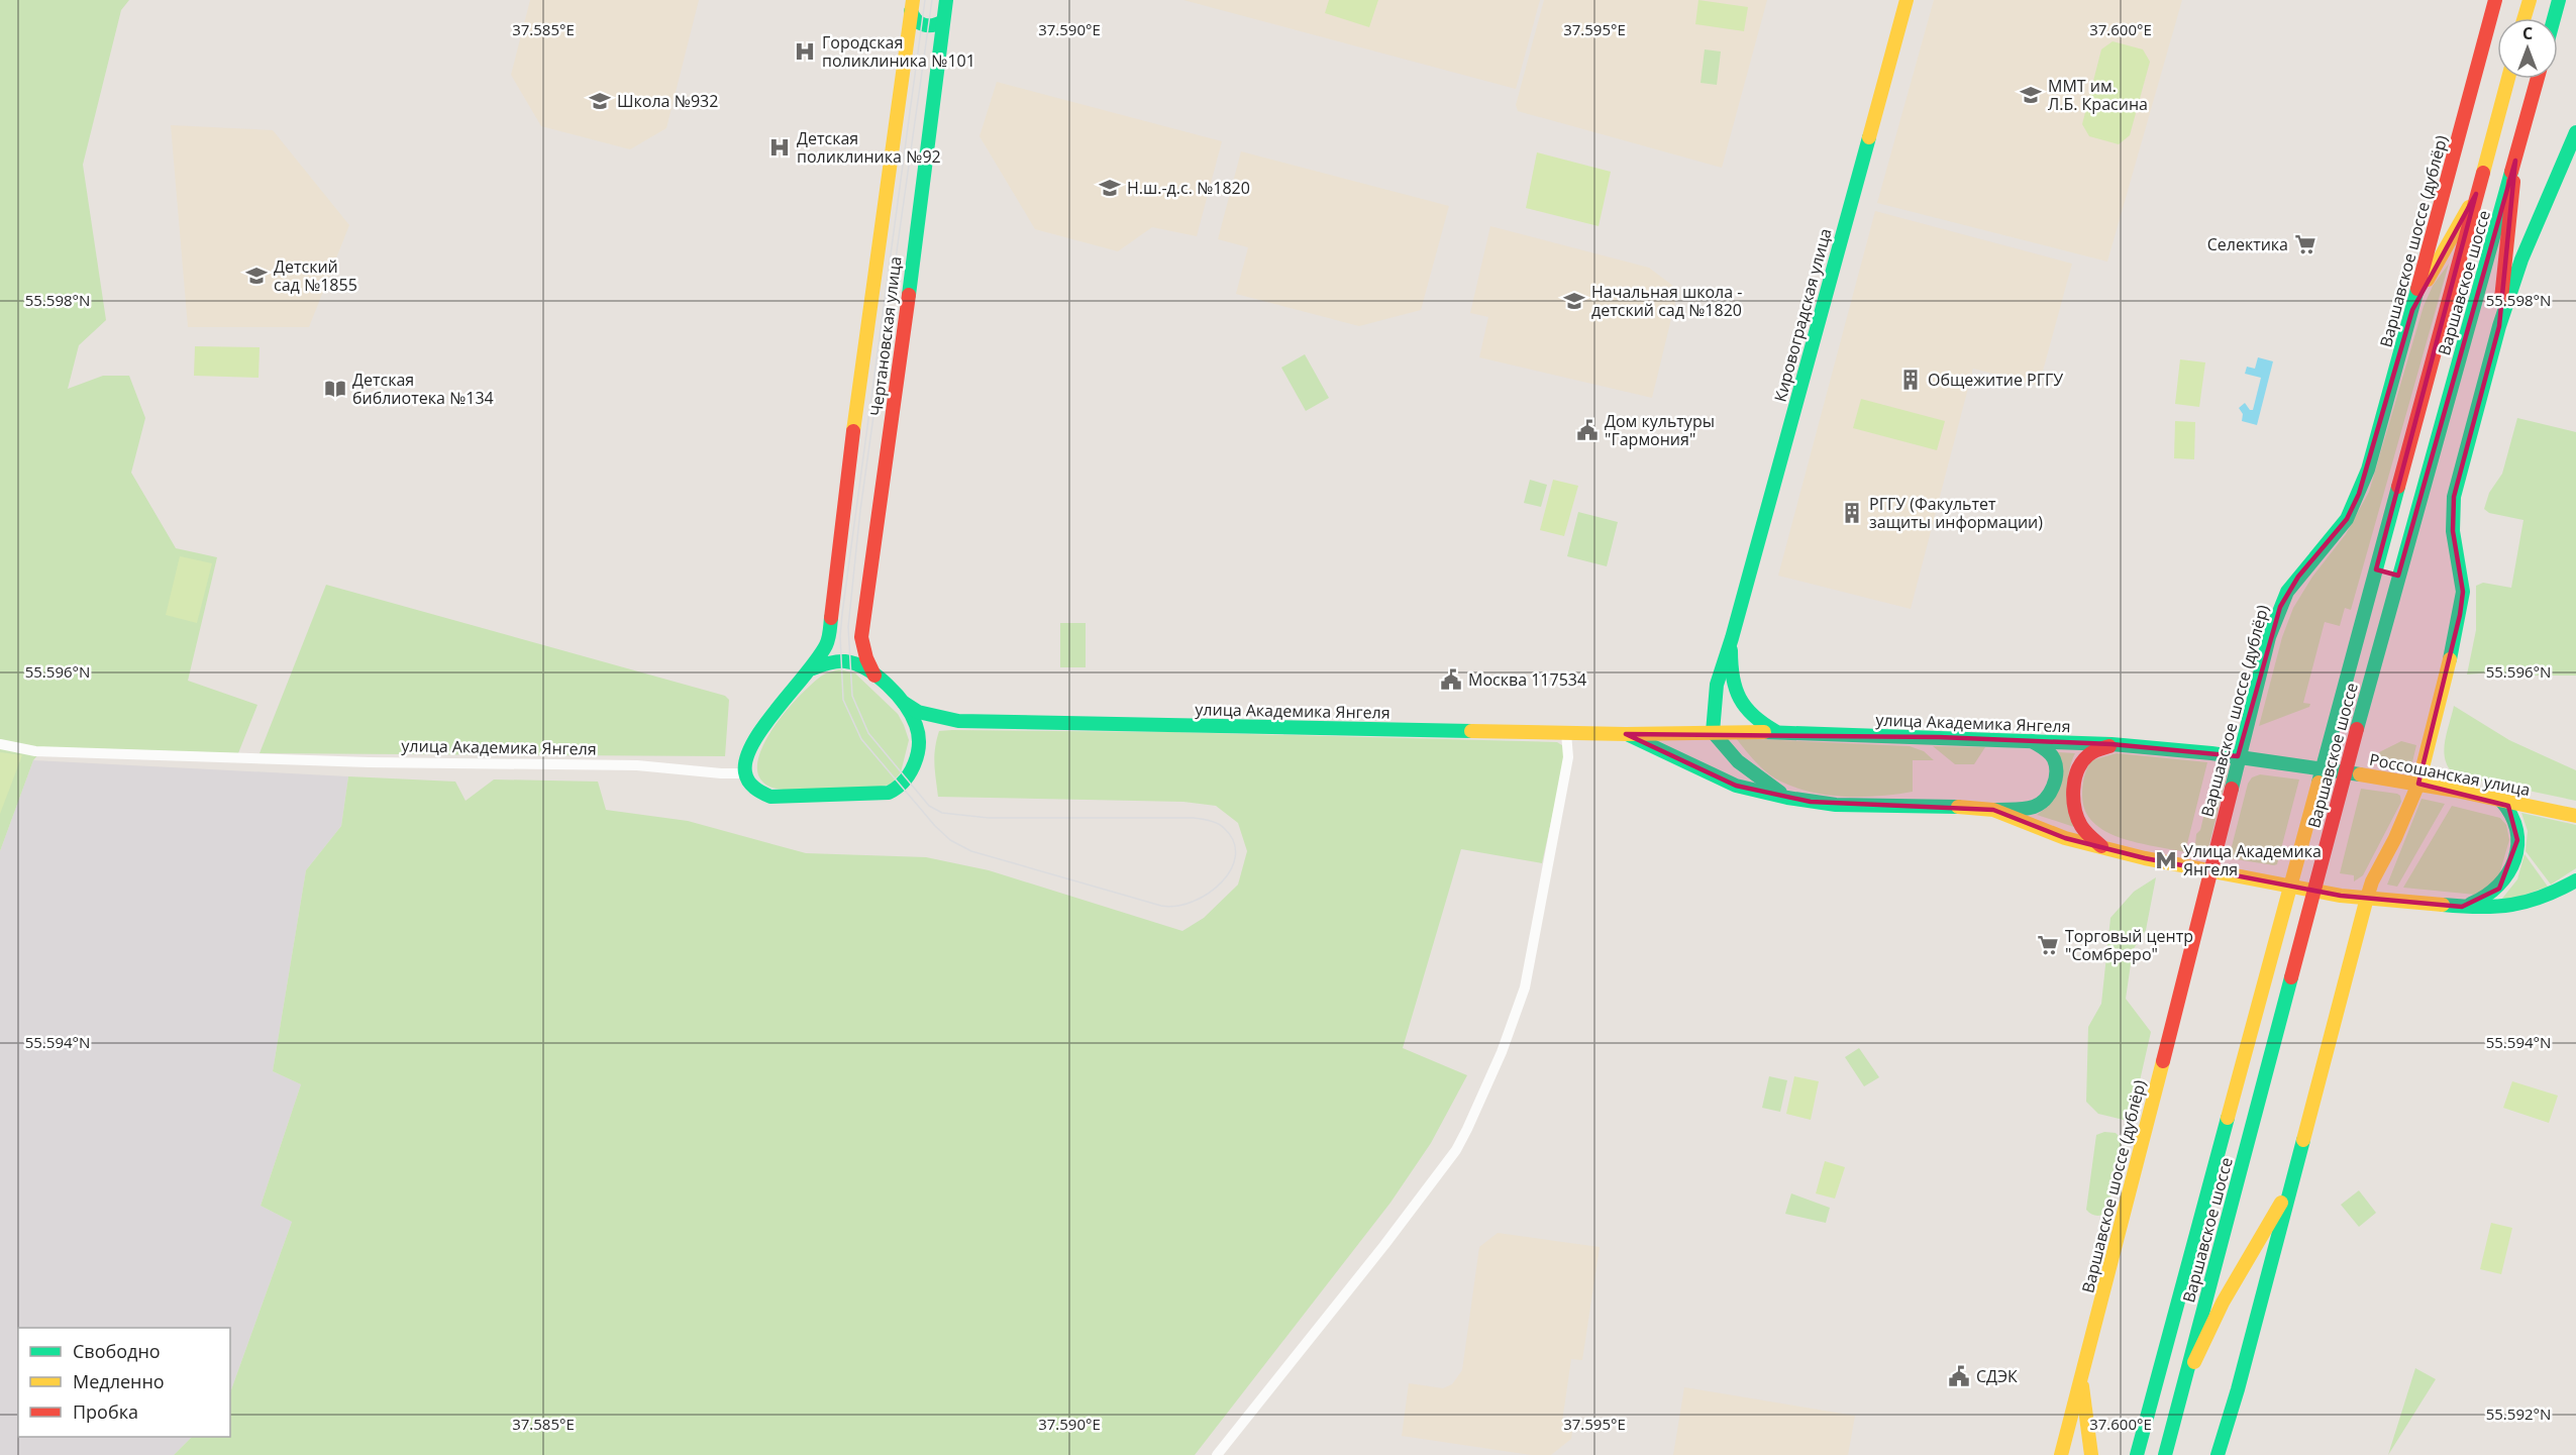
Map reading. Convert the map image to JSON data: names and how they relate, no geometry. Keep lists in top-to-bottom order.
{
  "streets": {
    "main road": [
      "Варшавское шоссе (дублёр)",
      "Варшавское шоссе",
      "Кировоградская улица",
      "Чертановская улица",
      "улица Академика Янгеля",
      "Россошанская улица"
    ]
  },
  "crossings": [
    ["Варшавское шоссе (дублёр)", "улица Академика Янгеля"],
    ["Кировоградская улица", "улица Академика Янгеля"],
    ["Чертановская улица", "улица Академика Янгеля"],
    ["улица Академика Янгеля", "Россошанская улица"]
  ],
  "places": {
    "hospital": ["Городская поликлиника №101", "Детская поликлиника №92"],
    "school or university": [
      "ММТ им. Л.Б. Красина",
      "Школа №932",
      "Н.ш.-д.с. №1820",
      "Детский сад №1855",
      "Начальная школа - детский сад №1820"
    ],
    "supermarket": ["Селектика", "Торговый центр \"Сомбреро\""],
    "building": ["Общежитие РГГУ", "РГГУ (Факультет защиты информации)"],
    "library": ["Детская библиотека №134"],
    "public building": ["Дом культуры \"Гармония\"", "Москва 117534", "СДЭК"],
    "metro station": ["Улица Академика Янгеля"]
  },
  "legend": ["Свободно", "Медленно", "Пробка"],
  "north": "top",
  "coordinates": [
    "37.585°E",
    "37.590°E",
    "37.595°E",
    "37.600°E",
    "55.598°N",
    "55.596°N",
    "55.594°N",
    "55.592°N"
  ]
}
